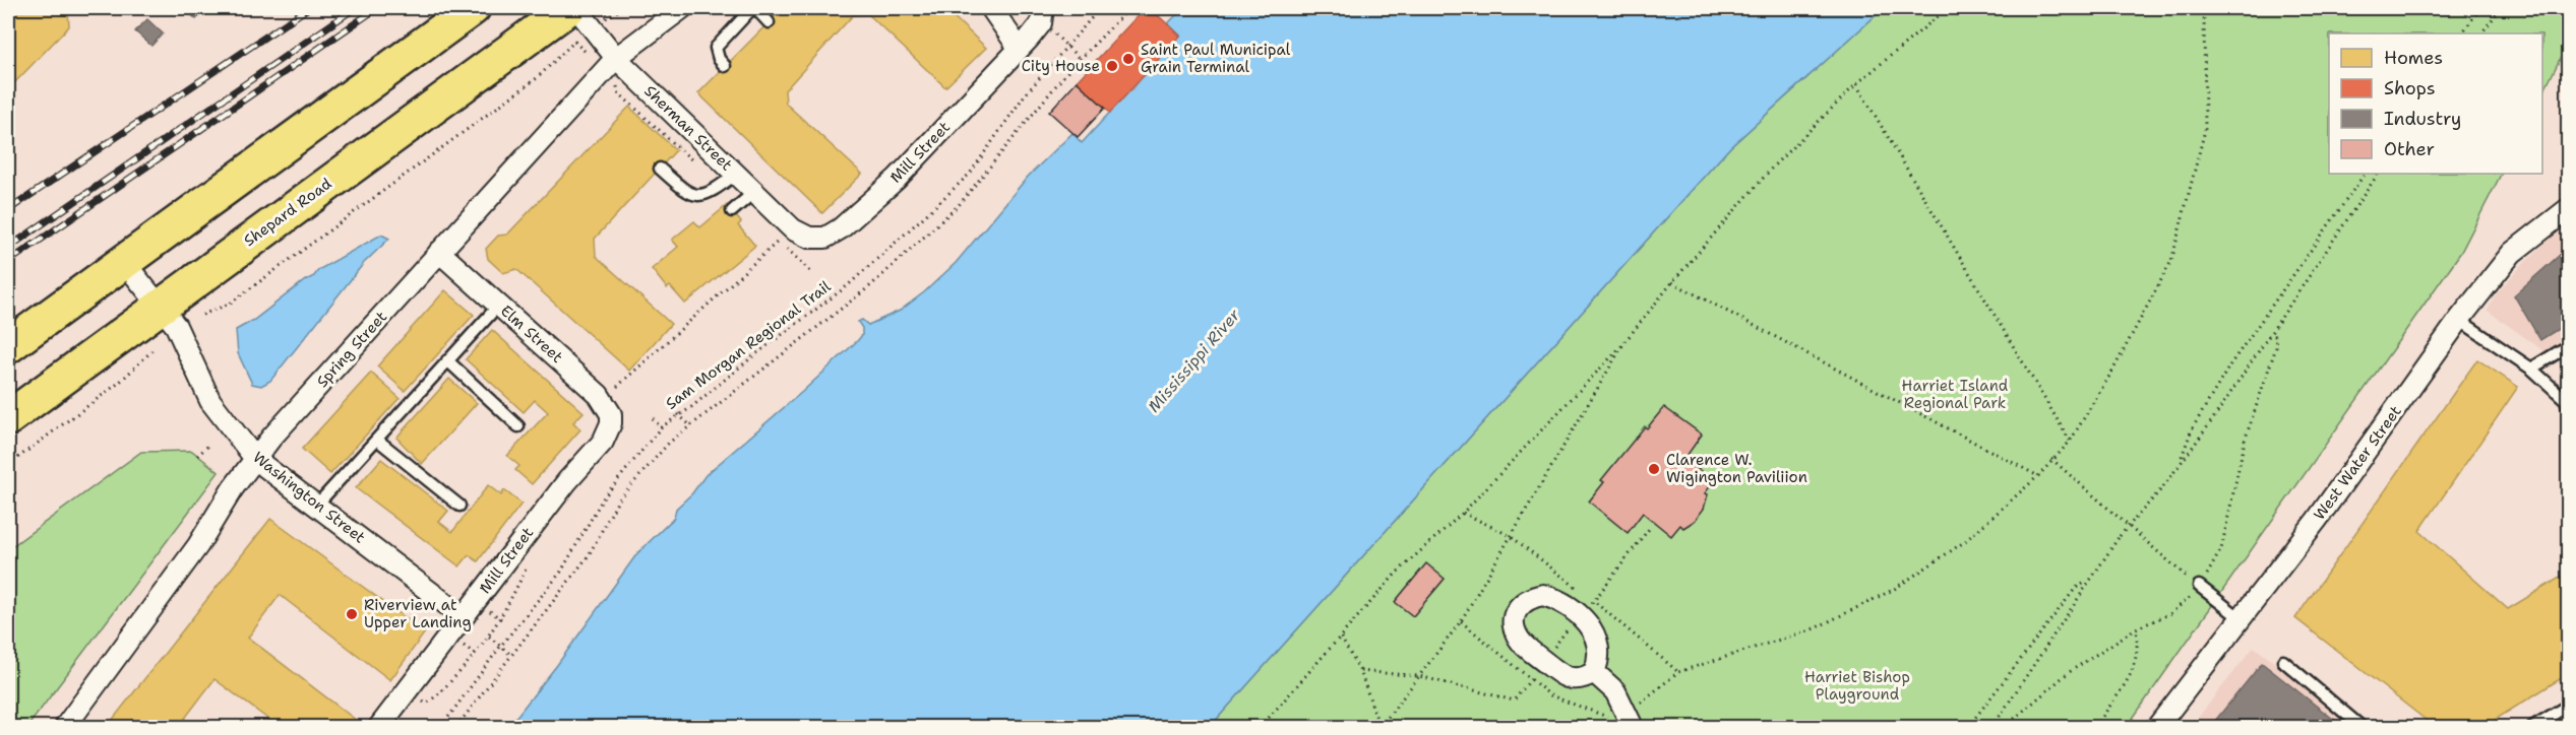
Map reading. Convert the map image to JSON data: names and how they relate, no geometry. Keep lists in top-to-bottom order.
{
  "streets": {
    "highway": ["Shepard Road"],
    "street": [
      "Sherman Street",
      "Mill Street",
      "Elm Street",
      "Spring Street",
      "West Water Street",
      "Washington Street"
    ],
    "path": ["Sam Morgan Regional Trail"]
  },
  "crossings": [
    ["Sherman Street", "Mill Street"],
    ["Sherman Street", "Shepard Road"],
    ["Sherman Street", "Spring Street"],
    ["Mill Street", "Elm Street"],
    ["Mill Street", "Washington Street"],
    ["Shepard Road", "Washington Street"],
    ["Elm Street", "Spring Street"],
    ["Spring Street", "Washington Street"]
  ],
  "water": ["Mississippi River"],
  "parks": ["Harriet Island Regional Park", "Harriet Bishop Playground"],
  "places": [
    "Saint Paul Municipal Grain Terminal",
    "City House",
    "Clarence W. Wigington Paviliion",
    "Riverview at Upper Landing"
  ],
  "legend": [
    "Homes",
    "Shops",
    "Industry",
    "Other"
  ]
}
